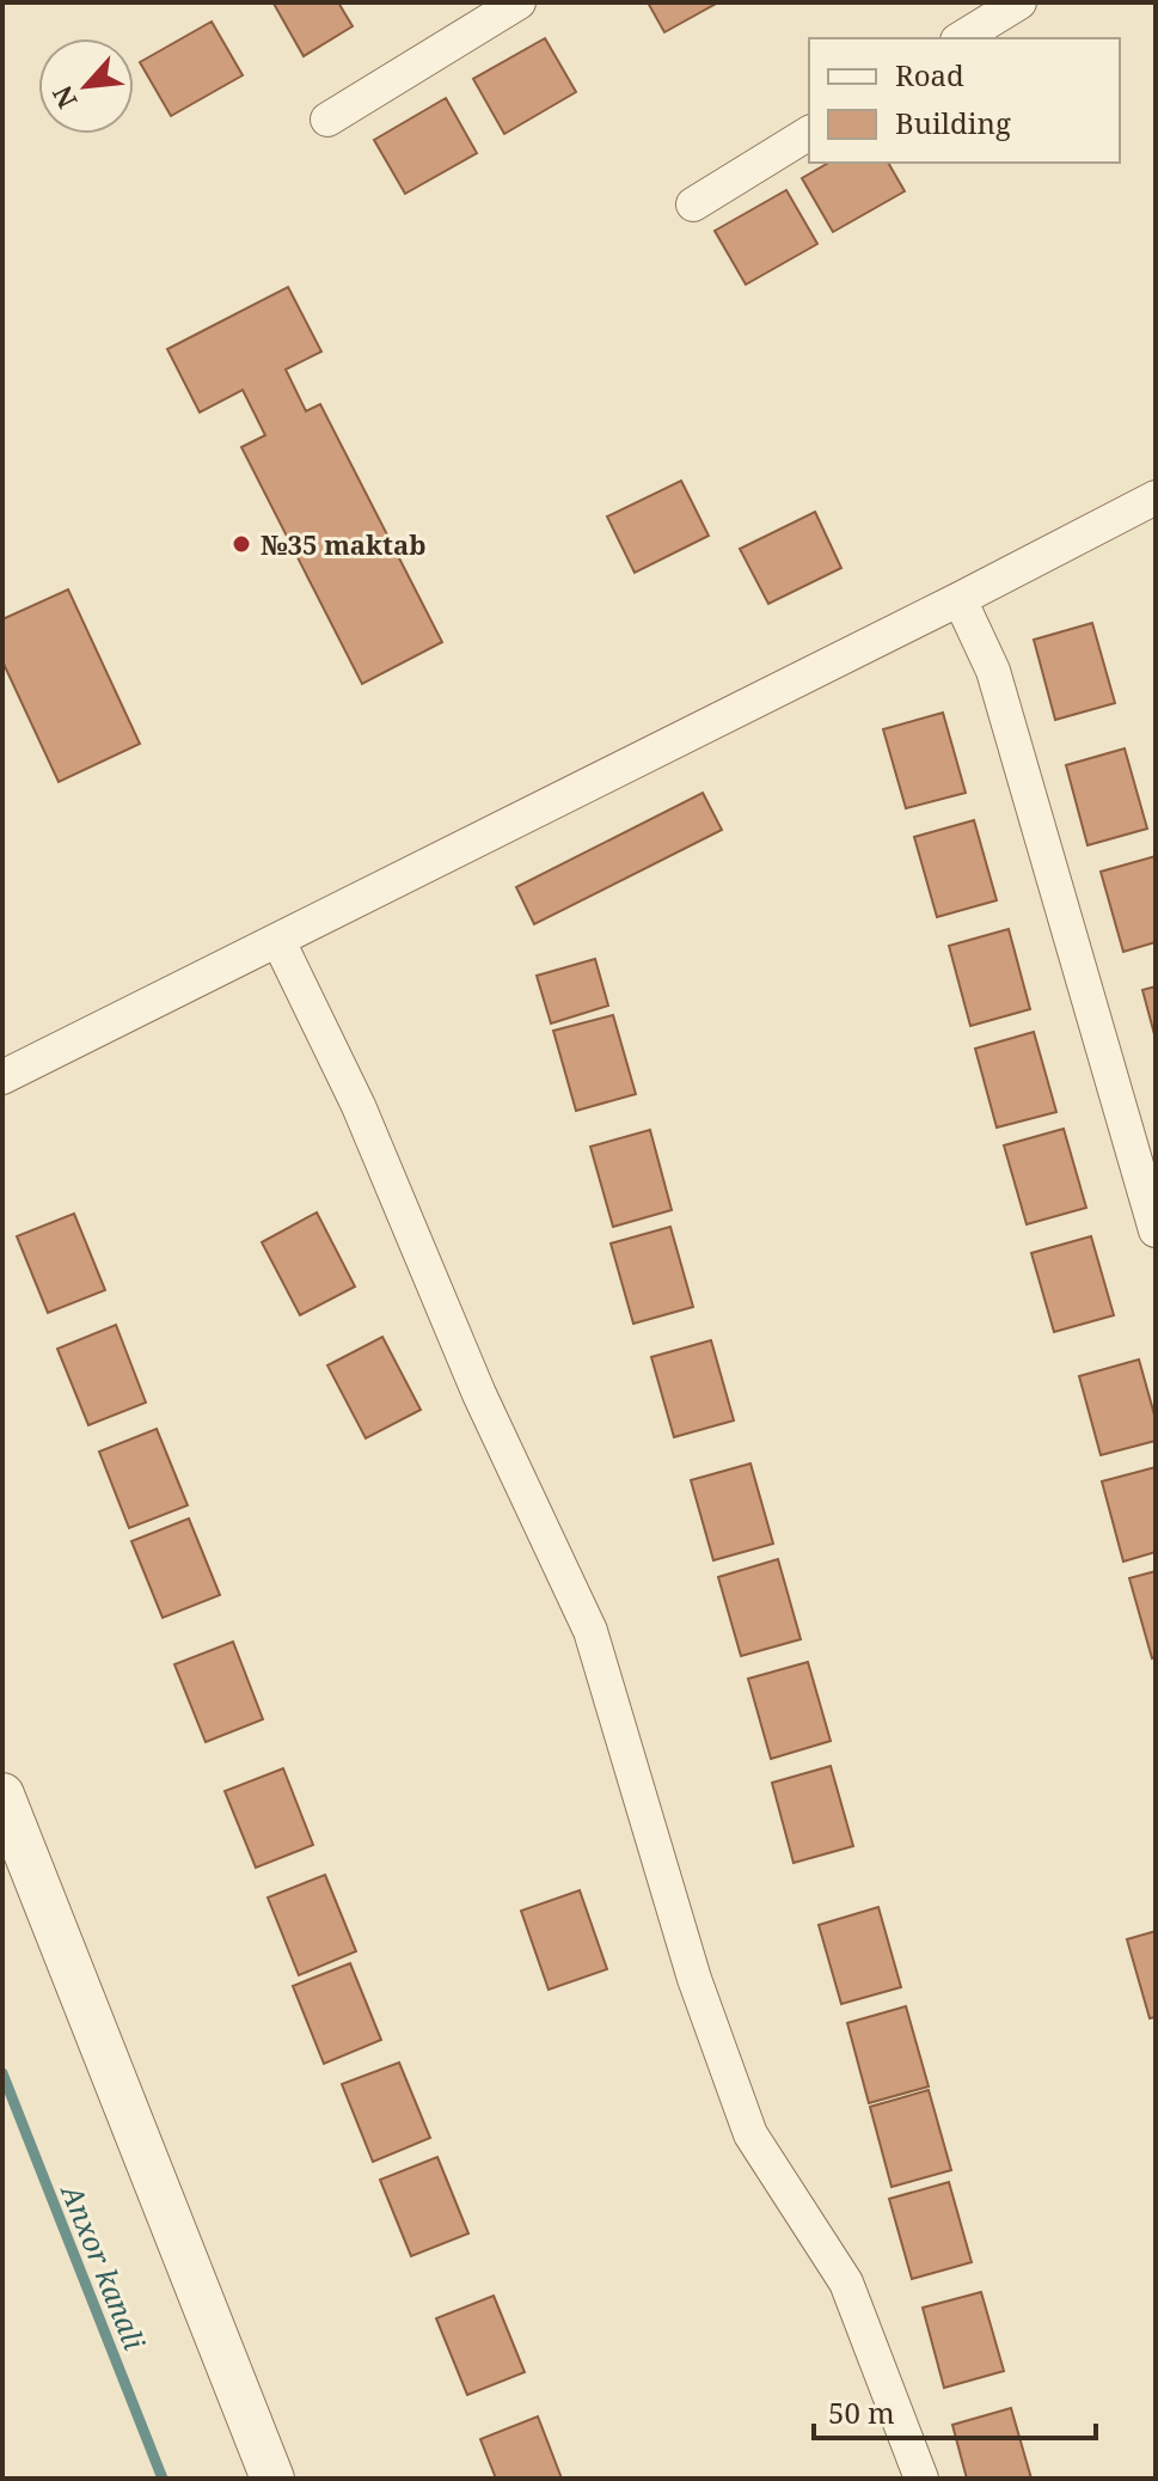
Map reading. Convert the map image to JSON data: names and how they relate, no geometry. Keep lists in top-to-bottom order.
{
  "water": ["Anxor kanali"],
  "places": ["№35 maktab"],
  "legend": ["Road", "Building"],
  "scale_bar": "50 m",
  "north": "bottom left"
}
